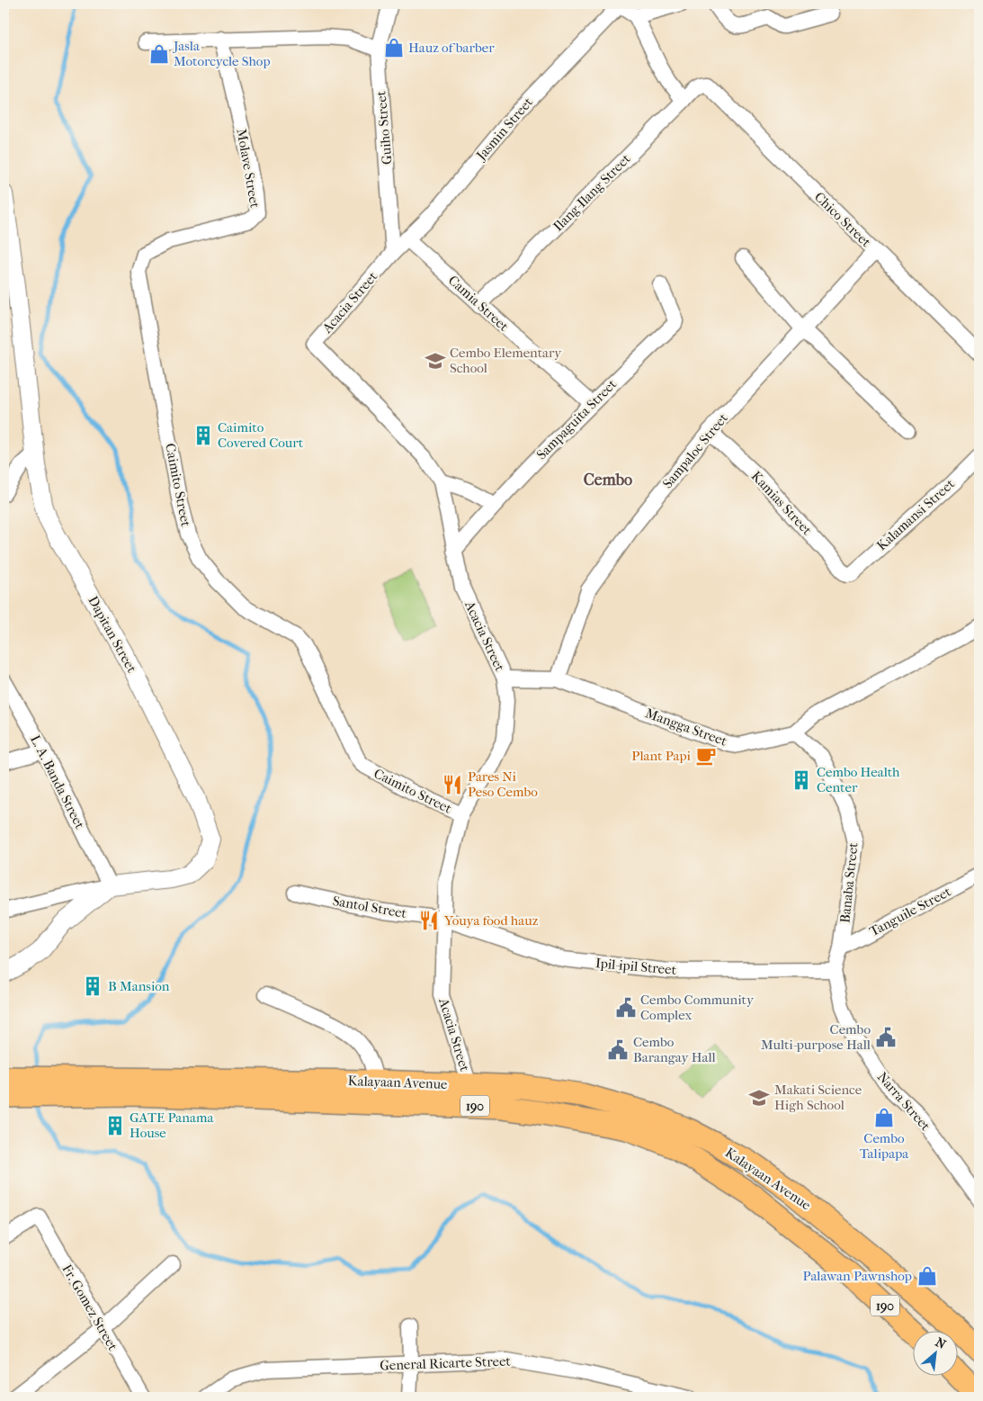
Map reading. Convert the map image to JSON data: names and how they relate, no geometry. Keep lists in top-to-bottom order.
{
  "streets": {
    "main road": ["Kalayaan Avenue", "190"],
    "street": [
      "Guiho Street",
      "Jasmin Street",
      "Molave Street",
      "Ilang-Ilang Street",
      "Chico Street",
      "Acacia Street",
      "Camia Street",
      "Sampaguita Street",
      "Sampaloc Street",
      "Caimito Street",
      "Kamias Street",
      "Kalamansi Street",
      "Dapitan Street",
      "Mangga Street",
      "L. A. Banda Street",
      "Banaba Street",
      "Santol Street",
      "Tanguile Street",
      "Ipil-ipil Street",
      "Narra Street",
      "Fr. Gomez Street",
      "General Ricarte Street"
    ]
  },
  "crossings": [
    ["Guiho Street", "Jasmin Street"],
    ["Guiho Street", "Acacia Street"],
    ["Jasmin Street", "Acacia Street"],
    ["Jasmin Street", "Camia Street"],
    ["Molave Street", "Caimito Street"],
    ["Ilang-Ilang Street", "Chico Street"],
    ["Ilang-Ilang Street", "Camia Street"],
    ["Chico Street", "Sampaloc Street"],
    ["Acacia Street", "Sampaguita Street"],
    ["Acacia Street", "Caimito Street"],
    ["Acacia Street", "Mangga Street"],
    ["Acacia Street", "Santol Street"],
    ["Acacia Street", "Ipil-ipil Street"],
    ["Acacia Street", "Kalayaan Avenue"],
    ["Camia Street", "Sampaguita Street"],
    ["Sampaloc Street", "Kamias Street"],
    ["Sampaloc Street", "Mangga Street"],
    ["Kamias Street", "Kalamansi Street"],
    ["Dapitan Street", "L. A. Banda Street"],
    ["Mangga Street", "Banaba Street"],
    ["Banaba Street", "Tanguile Street"],
    ["Banaba Street", "Ipil-ipil Street"],
    ["Banaba Street", "Narra Street"],
    ["Santol Street", "Ipil-ipil Street"],
    ["Ipil-ipil Street", "Narra Street"]
  ],
  "districts": ["Cembo"],
  "places": {
    "shop": [
      "Hauz of barber",
      "Jasla Motorcycle Shop",
      "Cembo Talipapa",
      "Palawan Pawnshop"
    ],
    "school or university": ["Cembo Elementary School", "Makati Science High School"],
    "building": [
      "Caimito Covered Court",
      "Cembo Health Center",
      "B Mansion",
      "GATE Panama House"
    ],
    "cafe": ["Plant Papi"],
    "restaurant": ["Pares Ni Peso Cembo", "Youya food hauz"],
    "public building": ["Cembo Community Complex", "Cembo Multi-purpose Hall", "Cembo Barangay Hall"]
  },
  "north": "top right"
}
